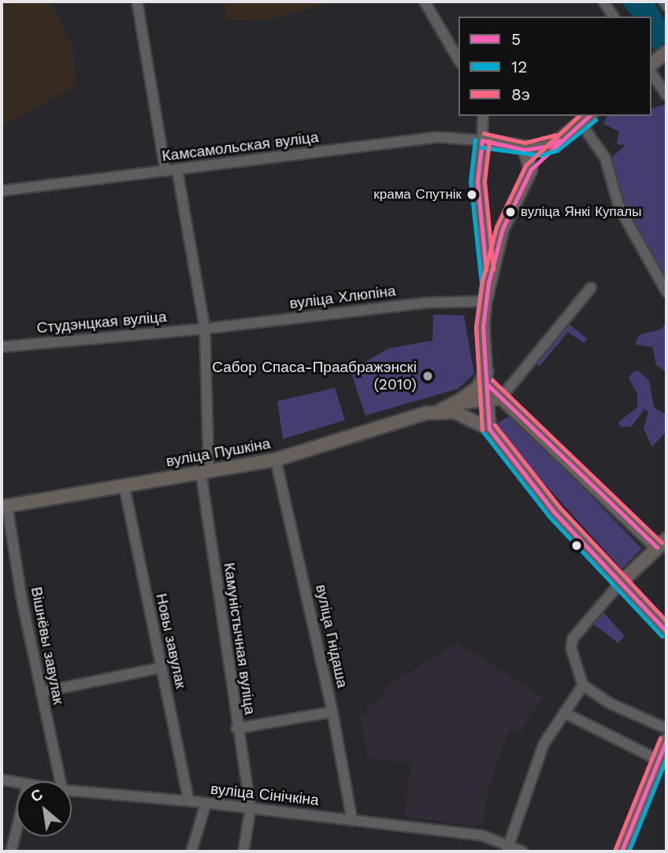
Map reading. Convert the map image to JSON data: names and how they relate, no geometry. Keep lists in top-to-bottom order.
{
  "streets": {
    "main road": ["вуліца Пушкіна"],
    "street": [
      "Камсамольская вуліца",
      "вуліца Хлюпіна",
      "Студэнцкая вуліца",
      "вуліца Гнідаша",
      "Камуністычная вуліца",
      "Новы завулак",
      "Вішнёвы завулак",
      "вуліца Сінічкіна"
    ]
  },
  "crossings": [
    ["Камсамольская вуліца", "Камуністычная вуліца"],
    ["вуліца Хлюпіна", "Студэнцкая вуліца"],
    ["вуліца Хлюпіна", "Камуністычная вуліца"],
    ["Студэнцкая вуліца", "Камуністычная вуліца"],
    ["вуліца Пушкіна", "вуліца Гнідаша"],
    ["вуліца Пушкіна", "Камуністычная вуліца"],
    ["вуліца Пушкіна", "Новы завулак"],
    ["вуліца Пушкіна", "Вішнёвы завулак"],
    ["вуліца Гнідаша", "вуліца Сінічкіна"],
    ["Камуністычная вуліца", "вуліца Сінічкіна"],
    ["Новы завулак", "вуліца Сінічкіна"]
  ],
  "places": ["крама Спутнік", "вуліца Янкі Купалы", "Сабор Спаса-Праабражэнскі (2010)"],
  "lines": ["transit line 5", "transit line 8э", "transit line 12"],
  "legend": ["5", "12", "8э"],
  "north": "top left"
}
